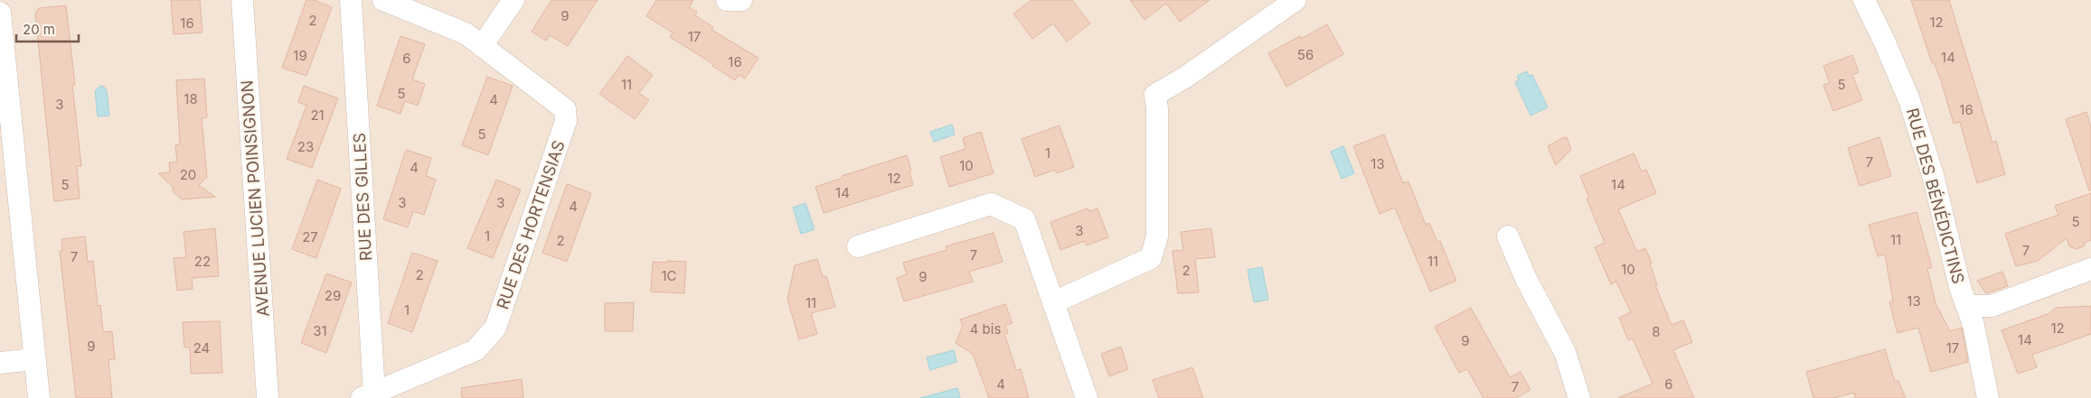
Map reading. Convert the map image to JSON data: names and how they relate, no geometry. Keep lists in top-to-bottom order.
{
  "streets": {
    "street": [
      "RUE DES BÉNÉDICTINS",
      "RUE DES GILLES",
      "AVENUE LUCIEN POINSIGNON",
      "RUE DES HORTENSIAS"
    ]
  },
  "crossings": [
    ["RUE DES GILLES", "RUE DES HORTENSIAS"]
  ],
  "house_numbers": [
    "9",
    "2",
    "12",
    "16",
    "17",
    "56",
    "19",
    "14",
    "6",
    "16",
    "11",
    "5",
    "5",
    "18",
    "4",
    "3",
    "16",
    "21",
    "5",
    "23",
    "1",
    "7",
    "13",
    "10",
    "4",
    "20",
    "12",
    "5",
    "14",
    "14",
    "3",
    "3",
    "4",
    "5",
    "3",
    "1",
    "27",
    "11",
    "2",
    "7",
    "7",
    "7",
    "22",
    "11",
    "10",
    "2",
    "2",
    "1C",
    "9",
    "29",
    "13",
    "11",
    "1",
    "12",
    "4 bis",
    "31",
    "8",
    "14",
    "9",
    "9",
    "24",
    "17",
    "4",
    "6",
    "7"
  ],
  "scale_bar": "20 m"
}
